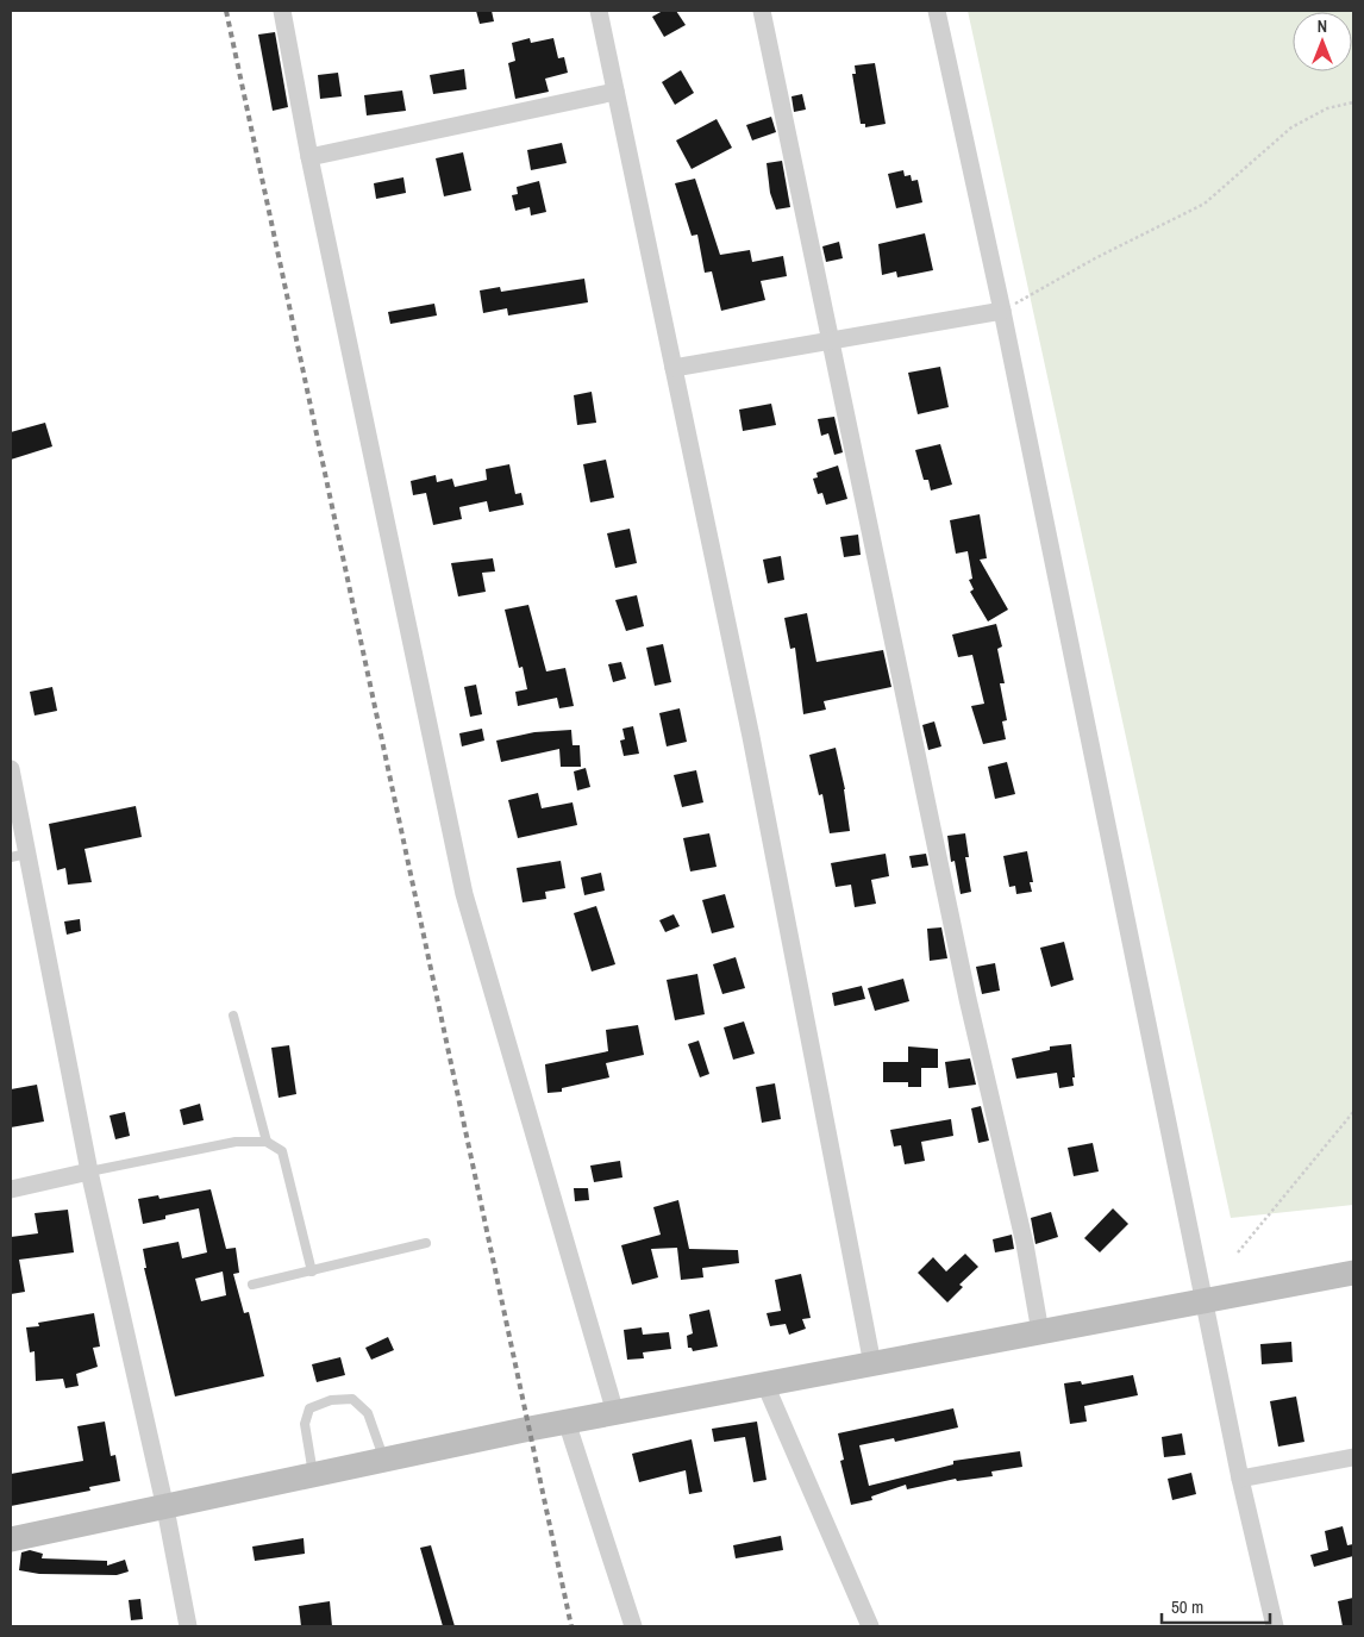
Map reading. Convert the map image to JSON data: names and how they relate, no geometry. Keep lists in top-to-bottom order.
{
  "scale_bar": "50 m",
  "north": "top"
}
